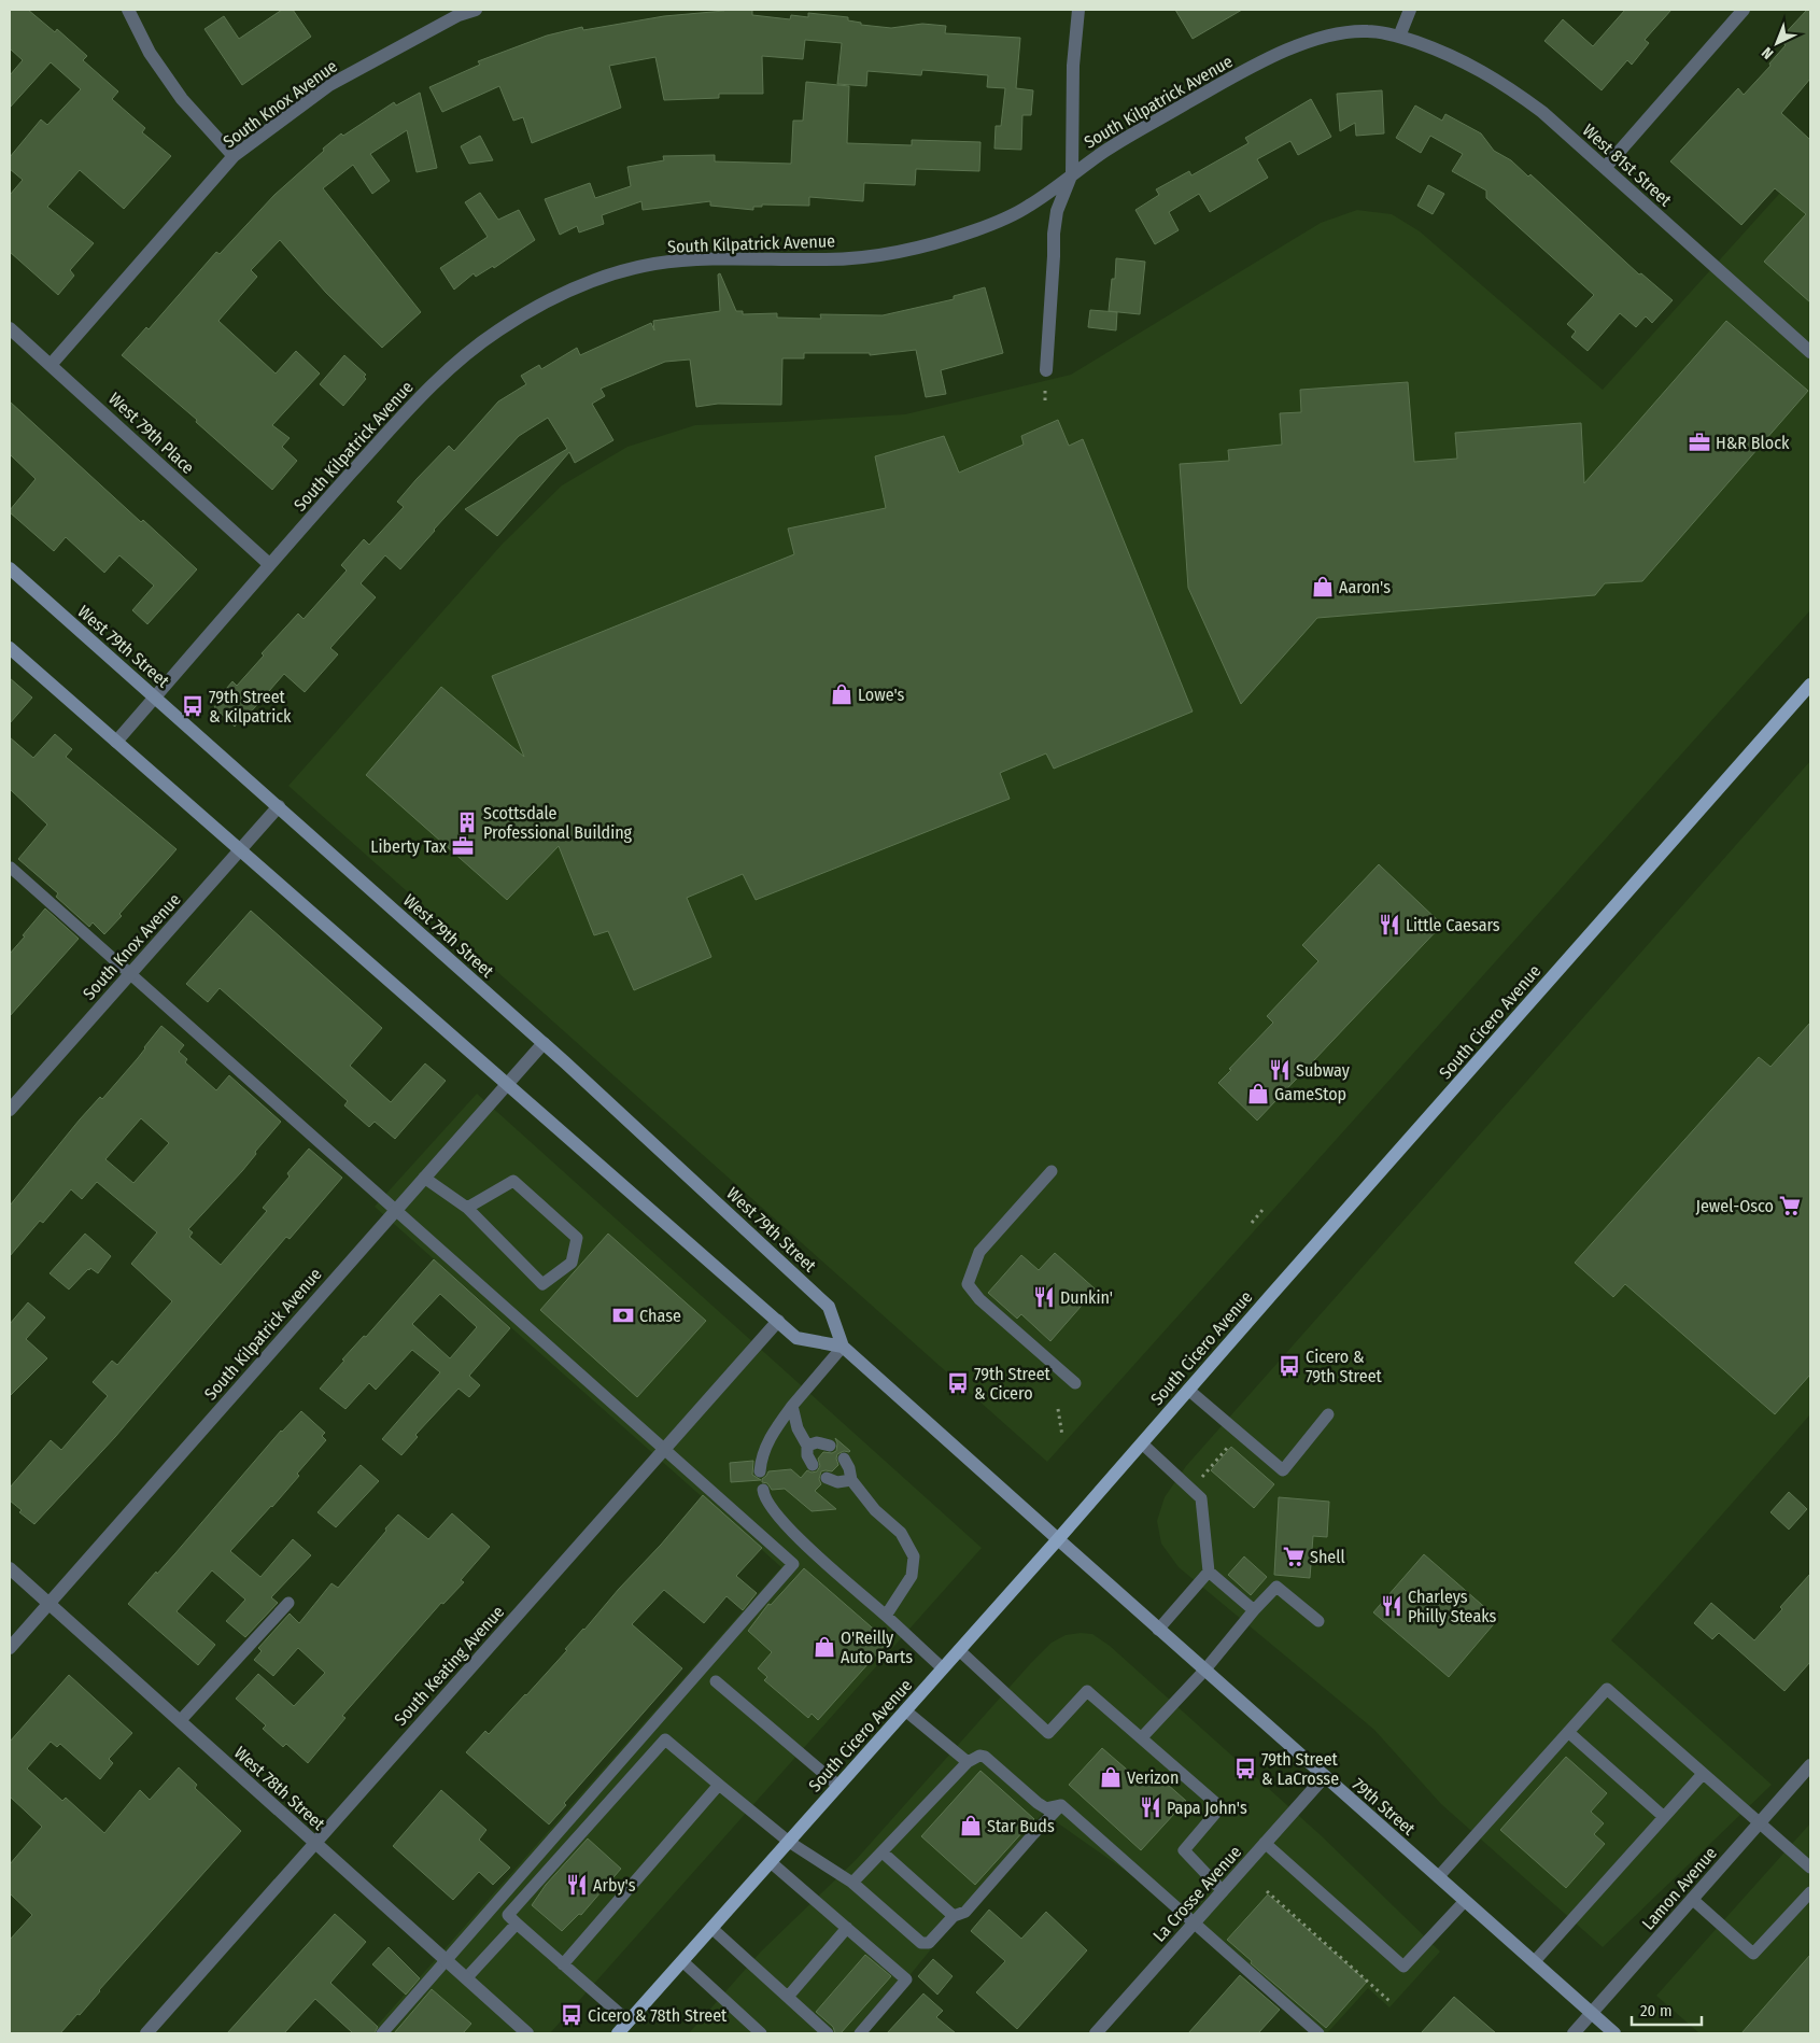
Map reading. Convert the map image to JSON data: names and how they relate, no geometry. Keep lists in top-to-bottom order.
{
  "streets": {
    "main road": ["West 79th Street", "South Cicero Avenue", "79th Street"],
    "street": [
      "South Kilpatrick Avenue",
      "South Knox Avenue",
      "West 81st Street",
      "West 79th Place",
      "South Keating Avenue",
      "West 78th Street",
      "Lamon Avenue",
      "La Crosse Avenue"
    ]
  },
  "crossings": [
    ["South Kilpatrick Avenue", "West 81st Street"],
    ["South Kilpatrick Avenue", "West 79th Place"],
    ["South Kilpatrick Avenue", "West 79th Street"],
    ["South Kilpatrick Avenue", "West 78th Street"],
    ["South Knox Avenue", "West 79th Place"],
    ["South Knox Avenue", "West 79th Street"],
    ["West 79th Street", "South Cicero Avenue"],
    ["West 79th Street", "79th Street"],
    ["South Cicero Avenue", "79th Street"],
    ["South Keating Avenue", "West 78th Street"],
    ["79th Street", "Lamon Avenue"],
    ["79th Street", "La Crosse Avenue"]
  ],
  "places": {
    "office": ["H&R Block", "Liberty Tax"],
    "shop": [
      "Aaron's",
      "Lowe's",
      "GameStop",
      "O'Reilly Auto Parts",
      "Verizon",
      "Star Buds"
    ],
    "bus stop": [
      "79th Street & Kilpatrick",
      "Cicero & 79th Street",
      "79th Street & Cicero",
      "79th Street & LaCrosse",
      "Cicero & 78th Street"
    ],
    "building": ["Scottsdale Professional Building"],
    "restaurant": [
      "Little Caesars",
      "Subway",
      "Dunkin'",
      "Charleys Philly Steaks",
      "Papa John's",
      "Arby's"
    ],
    "supermarket": ["Jewel-Osco", "Shell"],
    "bank": ["Chase"]
  },
  "scale_bar": "20 m",
  "north": "bottom left"
}
